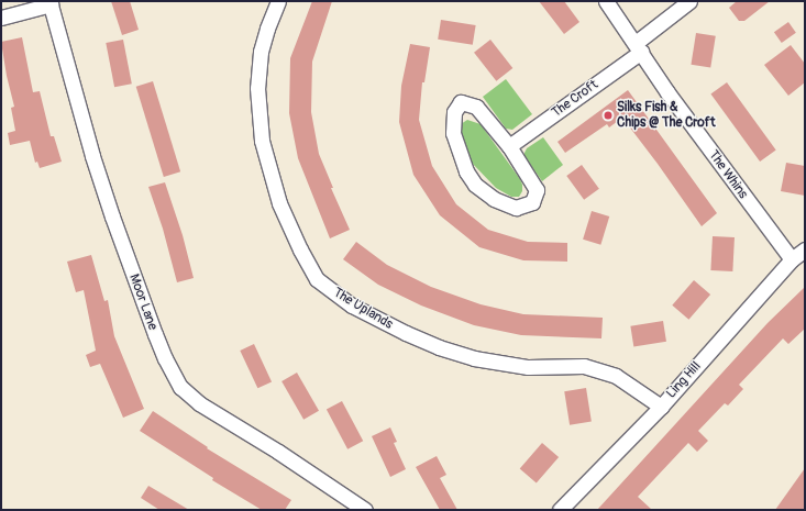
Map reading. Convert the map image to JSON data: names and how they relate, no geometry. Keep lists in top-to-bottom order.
{
  "streets": {
    "street": [
      "The Croft",
      "The Whins",
      "Moor Lane",
      "The Uplands",
      "Ling Hill"
    ]
  },
  "crossings": [
    ["The Croft", "The Whins"],
    ["The Whins", "Ling Hill"],
    ["The Uplands", "Ling Hill"]
  ],
  "places": ["Silks Fish & Chips @ The Croft"]
}
